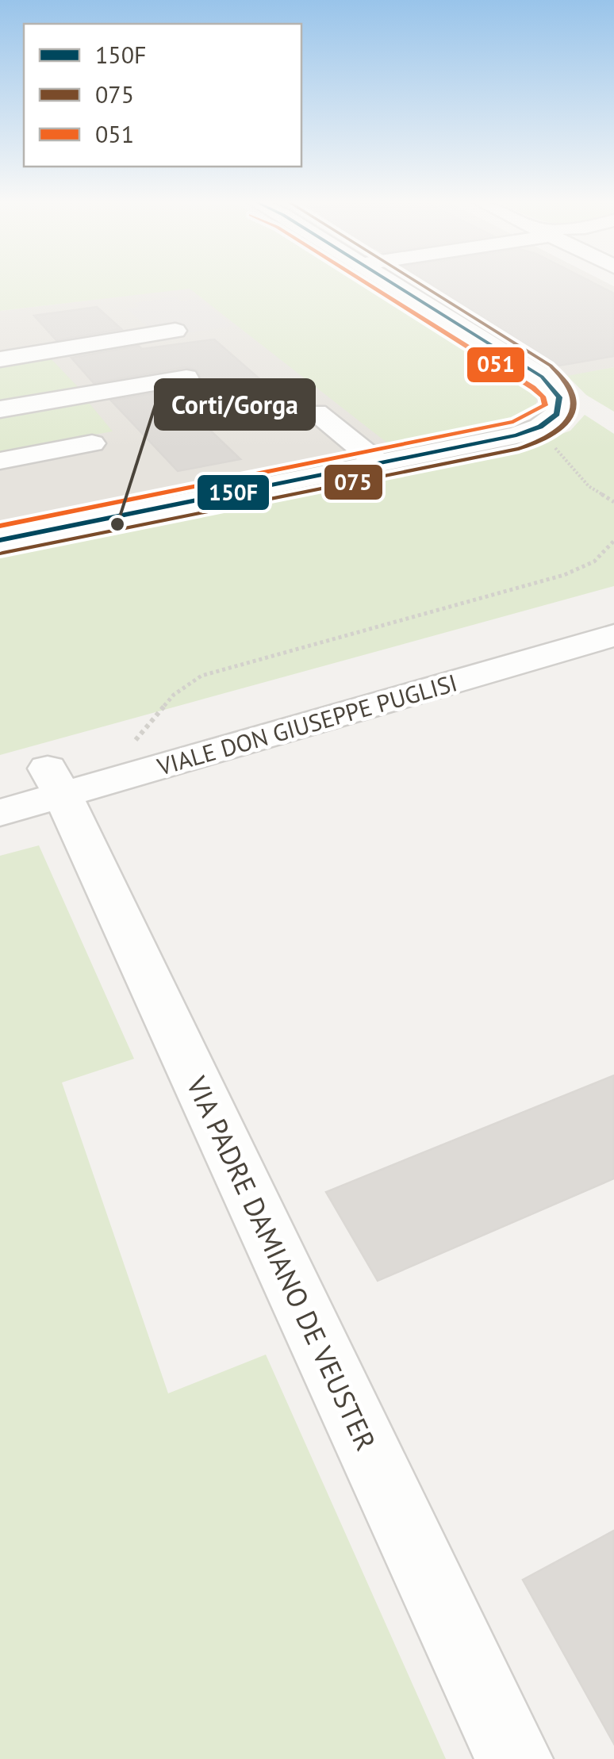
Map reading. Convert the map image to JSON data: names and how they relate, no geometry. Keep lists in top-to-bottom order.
{
  "streets": {
    "street": ["VIALE DON GIUSEPPE PUGLISI", "VIA PADRE DAMIANO DE VEUSTER"]
  },
  "crossings": [
    ["VIALE DON GIUSEPPE PUGLISI", "VIA PADRE DAMIANO DE VEUSTER"]
  ],
  "places": ["Corti/Gorga"],
  "lines": ["transit line 150F", "transit line 075", "transit line 051"],
  "legend": ["150F", "075", "051"]
}
